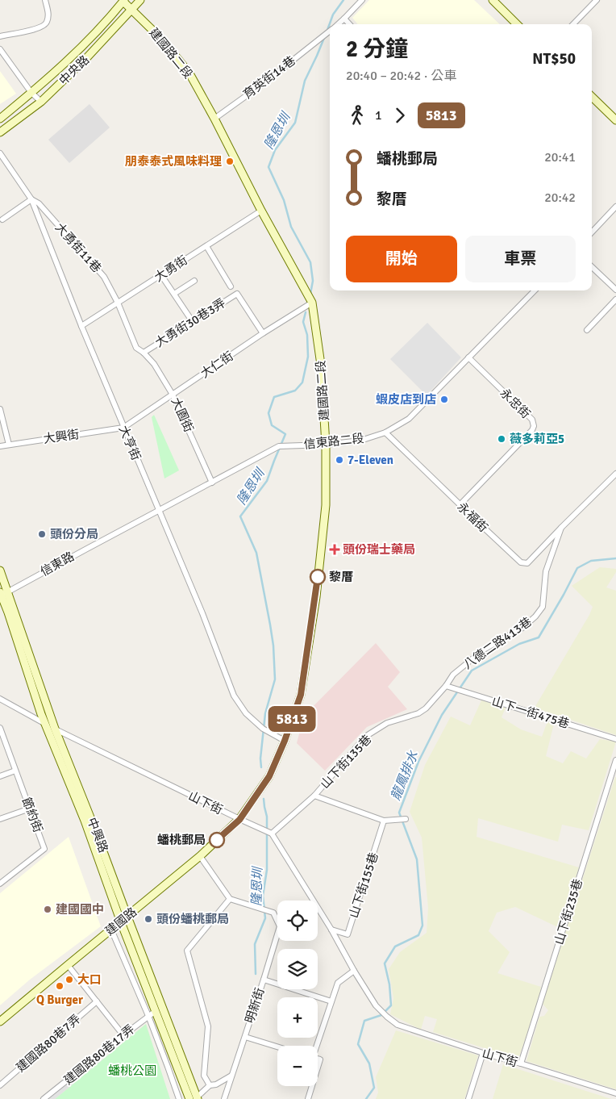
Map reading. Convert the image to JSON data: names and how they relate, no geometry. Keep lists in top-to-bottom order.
{
  "streets": {
    "street": [
      "建國路二段",
      "中央路",
      "育英街14巷",
      "大勇街11巷",
      "大勇街",
      "大勇街30巷3弄",
      "大仁街",
      "永忠街",
      "大園街",
      "大興街",
      "信東路二段",
      "大亨街",
      "永福街",
      "信東路",
      "八德二路413巷",
      "山下一街475巷",
      "山下街135巷",
      "山下街",
      "節約街",
      "中興路",
      "山下街155巷",
      "山下街235巷",
      "建國路",
      "明新街",
      "建國路80巷7弄",
      "建國路80巷17弄"
    ]
  },
  "crossings": [
    ["建國路二段", "中央路"],
    ["建國路二段", "育英街14巷"],
    ["建國路二段", "大勇街"],
    ["建國路二段", "大仁街"],
    ["建國路二段", "信東路二段"],
    ["建國路二段", "大亨街"],
    ["建國路二段", "山下街"],
    ["建國路二段", "建國路"],
    ["大勇街11巷", "大勇街"],
    ["大勇街11巷", "大勇街30巷3弄"],
    ["大勇街11巷", "大園街"],
    ["大勇街11巷", "大亨街"],
    ["大勇街", "大亨街"],
    ["大勇街30巷3弄", "大仁街"],
    ["大勇街30巷3弄", "大園街"],
    ["大仁街", "大園街"],
    ["大仁街", "大興街"],
    ["大仁街", "大亨街"],
    ["永忠街", "信東路二段"],
    ["永忠街", "永福街"],
    ["大園街", "信東路二段"],
    ["大興街", "大亨街"],
    ["信東路二段", "大亨街"],
    ["信東路二段", "永福街"],
    ["信東路二段", "信東路"],
    ["大亨街", "信東路"],
    ["永福街", "八德二路413巷"],
    ["信東路", "中興路"],
    ["八德二路413巷", "山下一街475巷"],
    ["八德二路413巷", "山下街135巷"],
    ["山下一街475巷", "山下街135巷"],
    ["山下街135巷", "山下街"],
    ["山下街", "中興路"],
    ["山下街", "山下街235巷"],
    ["山下街", "建國路"],
    ["中興路", "建國路"],
    ["中興路", "建國路80巷17弄"]
  ],
  "water": ["隆恩圳", "龍鳳排水"],
  "parks": ["蟠桃公園"],
  "places": {
    "other": [
      "朋泰泰式風味料理",
      "蝦皮店到店",
      "薇多莉亞5",
      "7-Eleven",
      "頭份分局",
      "黎厝",
      "蟠桃郵局",
      "建國國中",
      "頭份蟠桃郵局",
      "大口",
      "Q Burger"
    ],
    "health": ["頭份瑞士藥局"]
  },
  "lines": ["bus line 5813"],
  "page": {
    "on_map": "5813",
    "heading": ["2 分鐘", "20:40 – 20:42 · 公車", "NT$50"],
    "legs": ["1", "5813"],
    "list": [
      {
        "name": "蟠桃郵局",
        "value": "20:41"
      },
      {
        "name": "黎厝",
        "value": "20:42"
      }
    ],
    "buttons": ["開始", "車票"],
    "map_buttons": ["+", "−"]
  }
}
